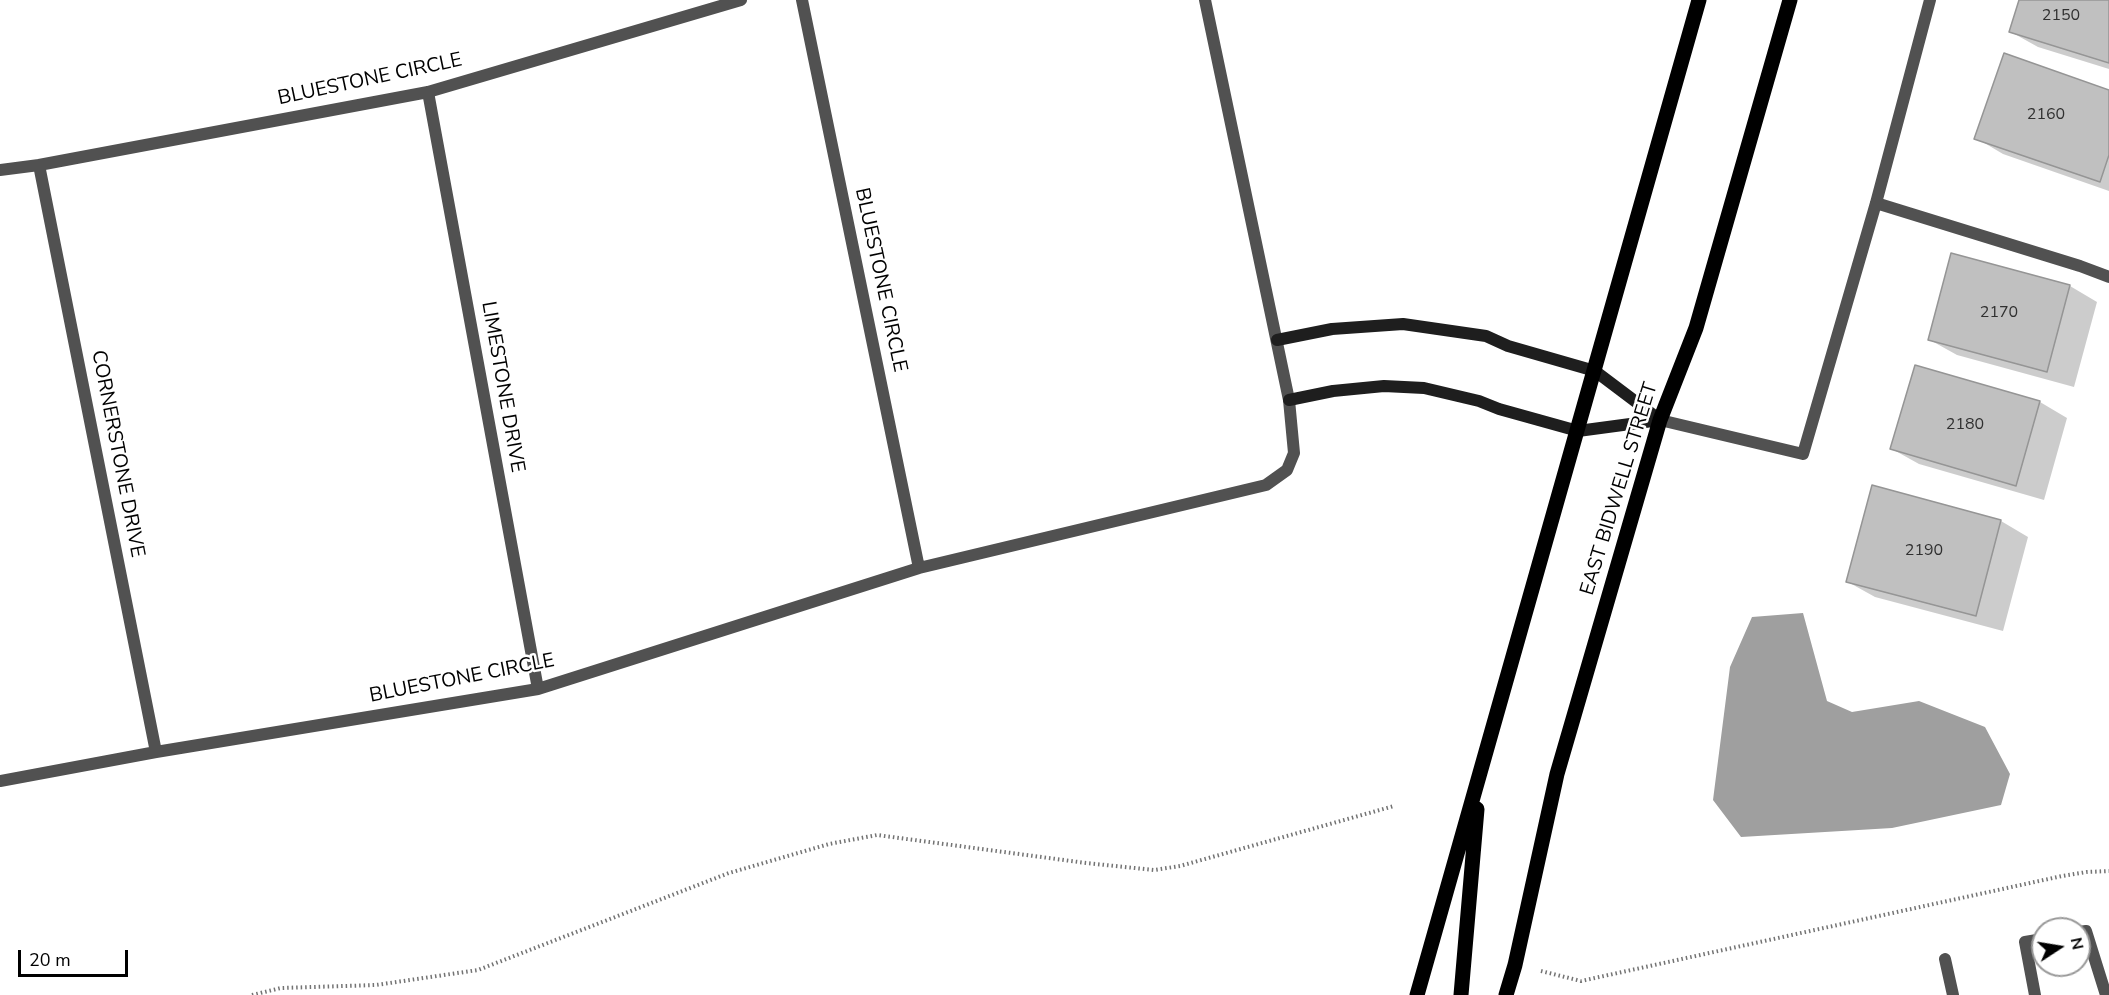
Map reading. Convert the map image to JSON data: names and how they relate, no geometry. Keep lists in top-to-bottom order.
{
  "streets": {
    "main road": ["EAST BIDWELL STREET"],
    "street": ["BLUESTONE CIRCLE", "LIMESTONE DRIVE", "CORNERSTONE DRIVE"]
  },
  "crossings": [
    ["BLUESTONE CIRCLE", "LIMESTONE DRIVE"],
    ["BLUESTONE CIRCLE", "CORNERSTONE DRIVE"]
  ],
  "house_numbers": [
    "2150",
    "2160",
    "2170",
    "2180",
    "2190"
  ],
  "scale_bar": "20 m",
  "north": "right"
}
